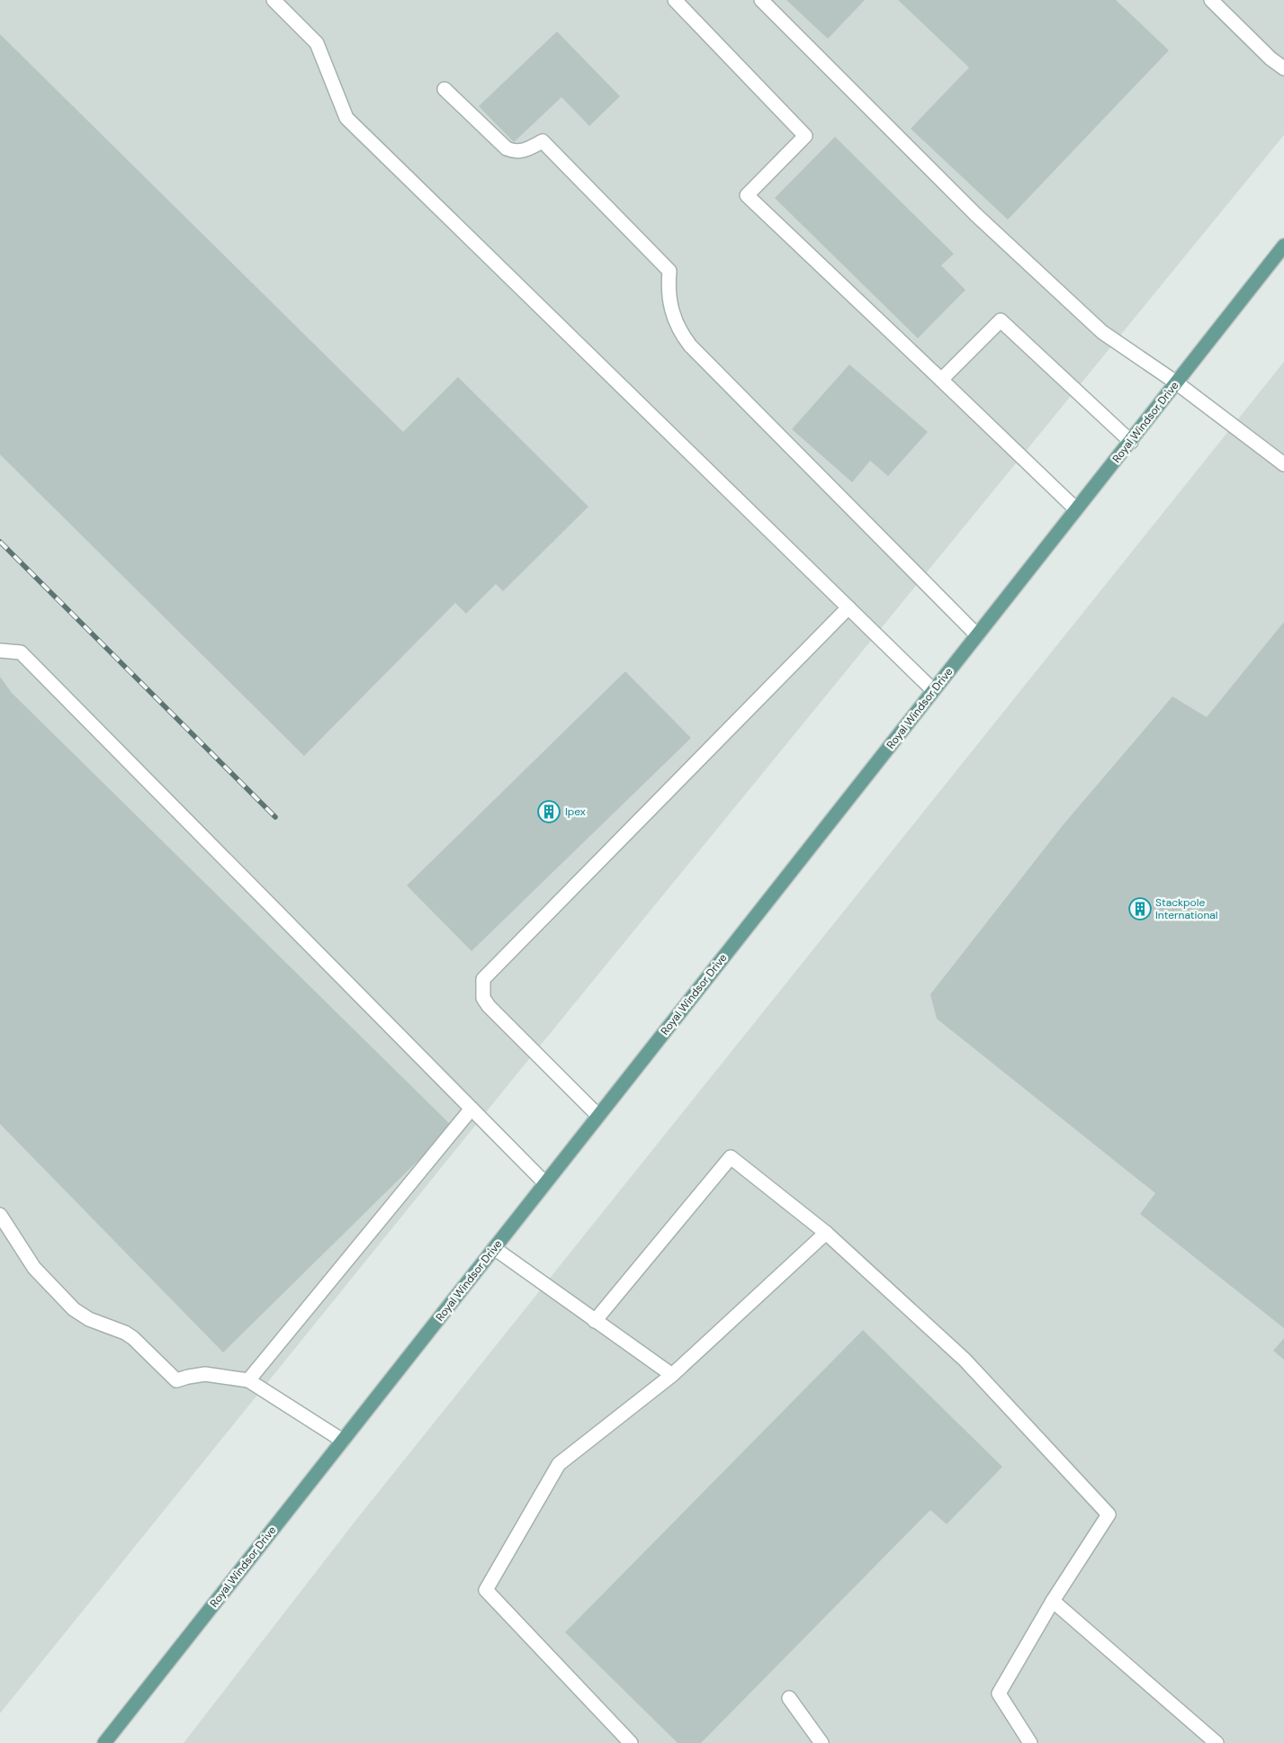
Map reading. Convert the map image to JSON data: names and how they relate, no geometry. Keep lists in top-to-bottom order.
{
  "streets": {
    "main road": ["Royal Windsor Drive"]
  },
  "places": {
    "building": ["Ipex", "Stackpole International"]
  }
}
